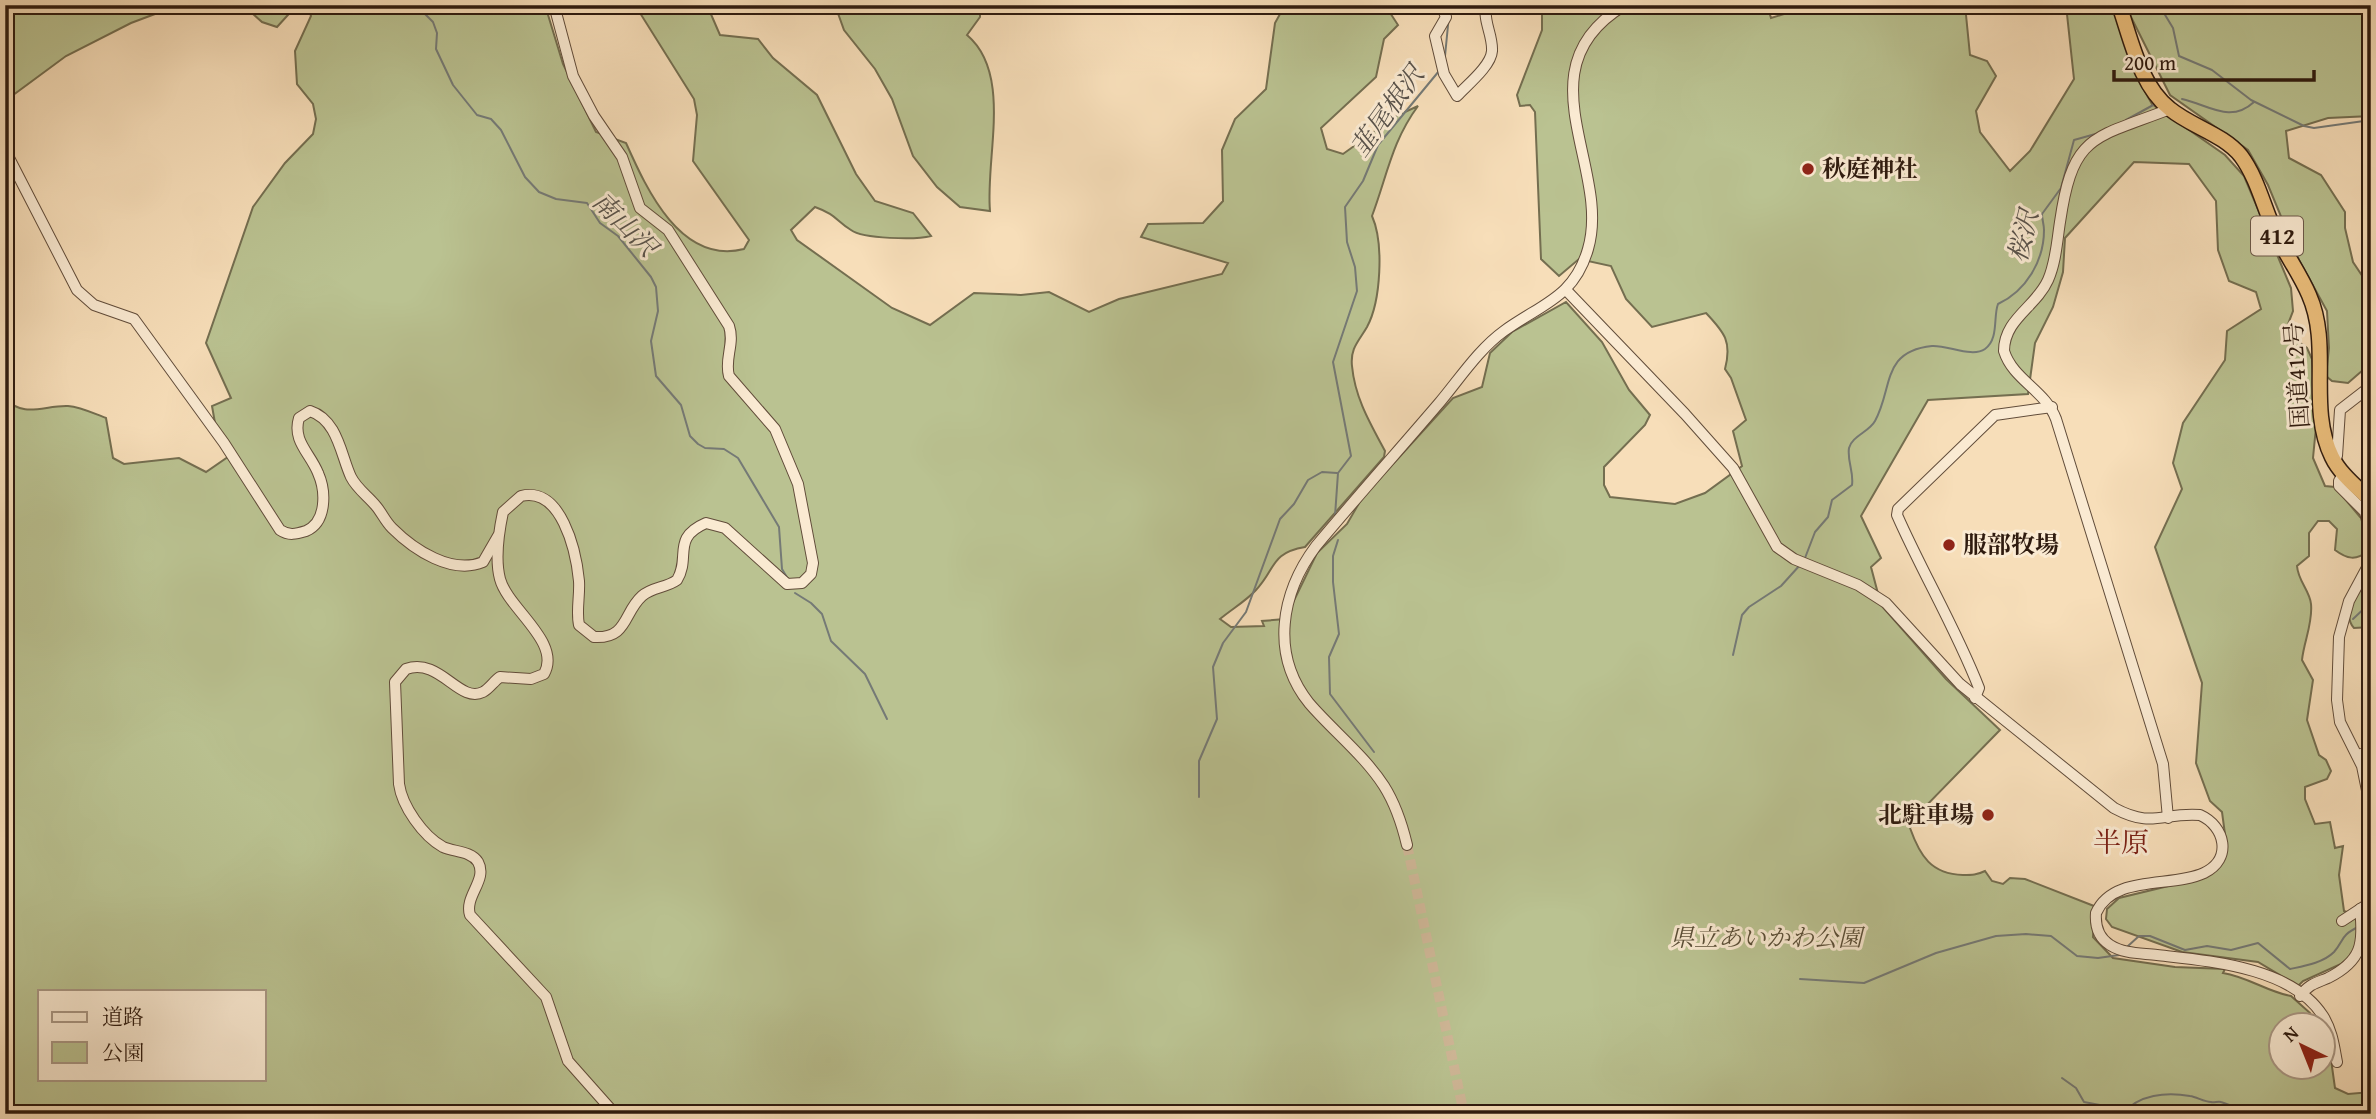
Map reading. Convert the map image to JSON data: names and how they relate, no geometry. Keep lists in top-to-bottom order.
{
  "streets": {
    "highway": ["412", "国道412号"]
  },
  "districts": ["半原"],
  "water": ["韮尾根沢", "南山沢", "桜沢"],
  "parks": ["県立あいかわ公園"],
  "places": ["秋庭神社", "服部牧場", "北駐車場"],
  "legend": ["道路", "公園"],
  "scale_bar": "200 m",
  "north": "top left"
}
